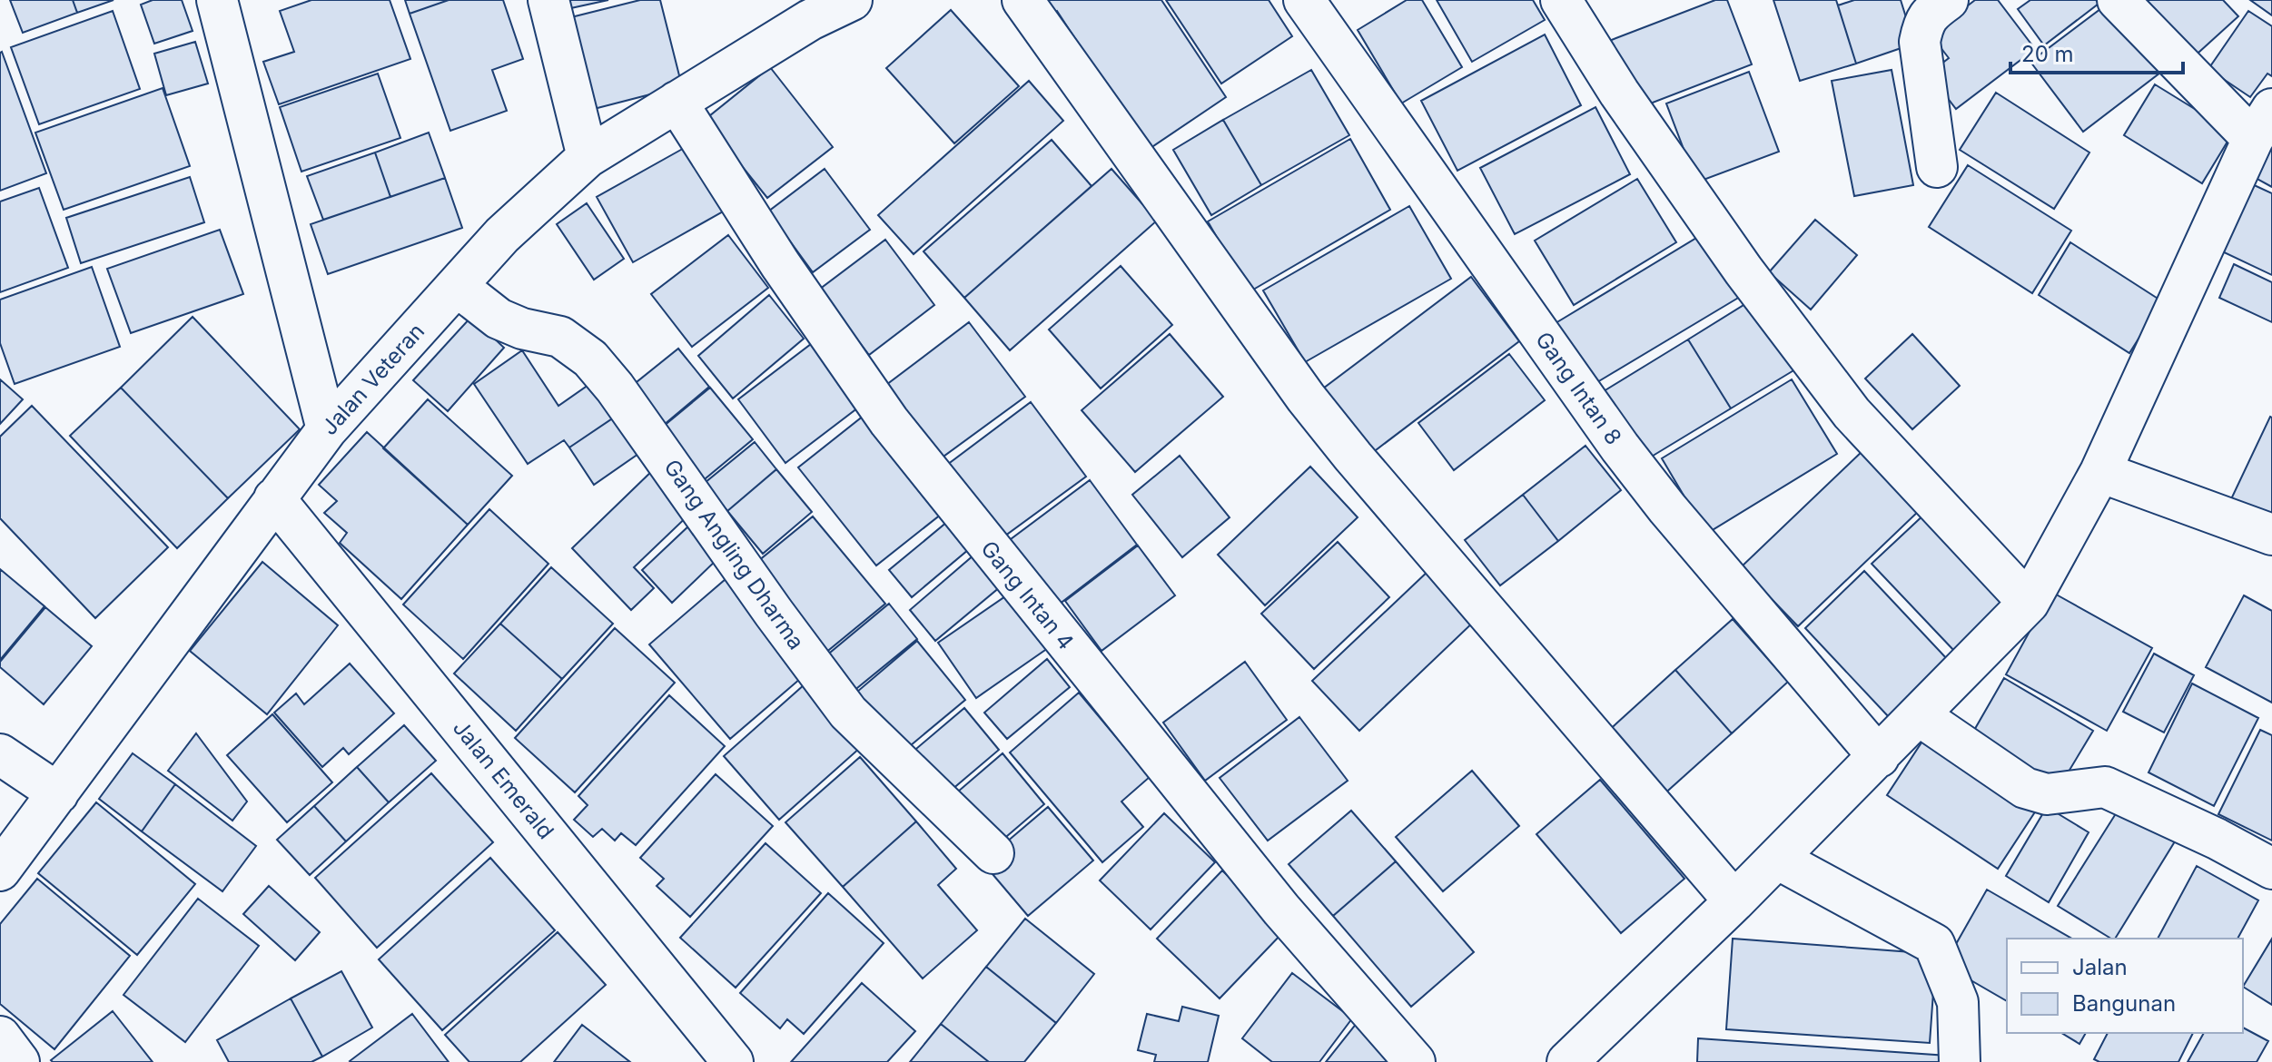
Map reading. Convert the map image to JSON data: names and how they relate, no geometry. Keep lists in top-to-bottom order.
{
  "streets": {
    "street": [
      "Jalan Veteran",
      "Gang Intan 8",
      "Gang Angling Dharma",
      "Gang Intan 4",
      "Jalan Emerald"
    ]
  },
  "crossings": [
    ["Jalan Veteran", "Gang Angling Dharma"],
    ["Jalan Veteran", "Gang Intan 4"],
    ["Jalan Veteran", "Jalan Emerald"]
  ],
  "legend": ["Jalan", "Bangunan"],
  "scale_bar": "20 m"
}
